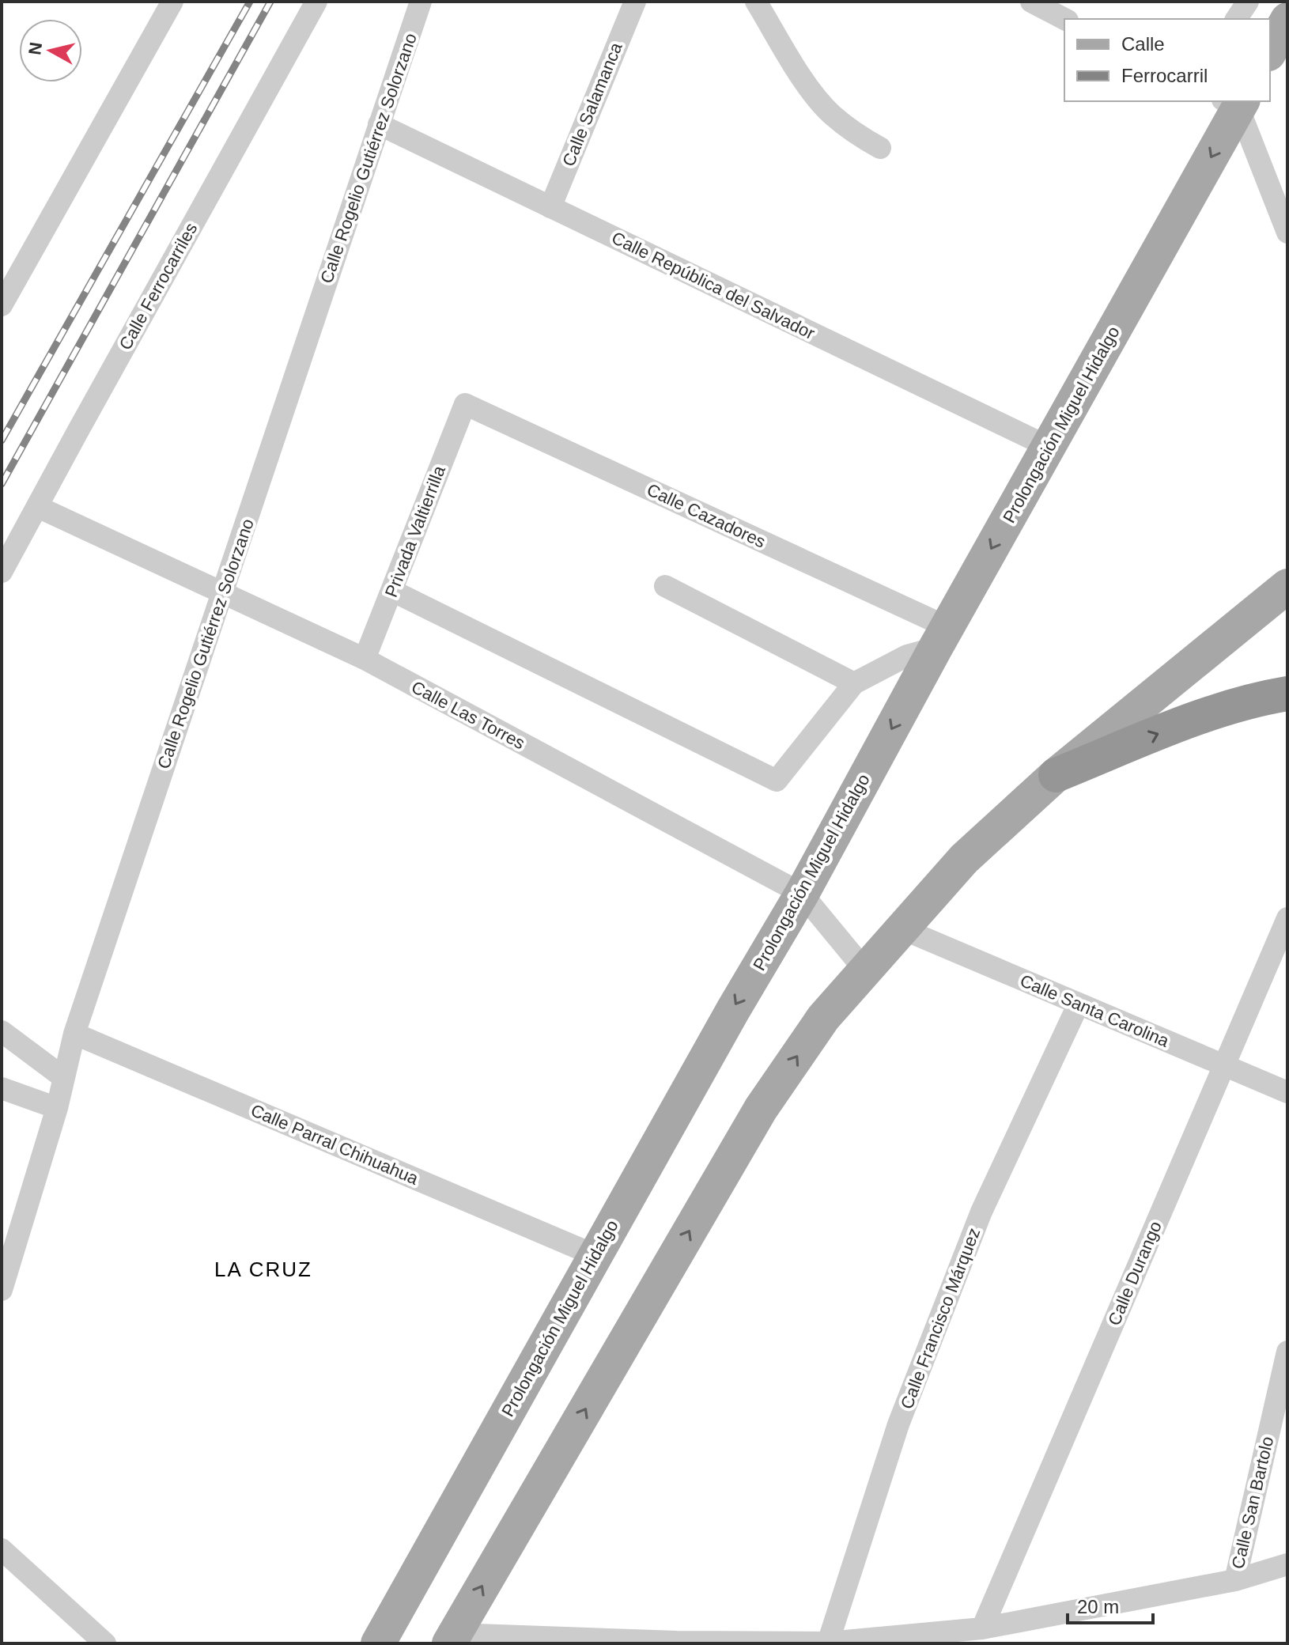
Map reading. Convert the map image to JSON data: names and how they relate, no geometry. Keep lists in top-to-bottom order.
{
  "streets": {
    "main road": ["Prolongación Miguel Hidalgo"],
    "street": [
      "Calle Salamanca",
      "Calle Rogelio Gutiérrez Solorzano",
      "Calle República del Salvador",
      "Calle Ferrocarriles",
      "Calle Cazadores",
      "Privada Valtierrilla",
      "Calle Las Torres",
      "Calle Santa Carolina",
      "Calle Parral Chihuahua",
      "Calle Durango",
      "Calle Francisco Márquez",
      "Calle San Bartolo"
    ]
  },
  "crossings": [
    ["Calle Salamanca", "Calle República del Salvador"],
    ["Calle Rogelio Gutiérrez Solorzano", "Calle República del Salvador"],
    ["Calle Rogelio Gutiérrez Solorzano", "Calle Las Torres"],
    ["Calle Rogelio Gutiérrez Solorzano", "Calle Parral Chihuahua"],
    ["Calle República del Salvador", "Prolongación Miguel Hidalgo"],
    ["Calle Ferrocarriles", "Calle Las Torres"],
    ["Prolongación Miguel Hidalgo", "Calle Cazadores"],
    ["Prolongación Miguel Hidalgo", "Calle Las Torres"],
    ["Prolongación Miguel Hidalgo", "Calle Parral Chihuahua"],
    ["Calle Cazadores", "Privada Valtierrilla"],
    ["Privada Valtierrilla", "Calle Las Torres"],
    ["Calle Santa Carolina", "Calle Durango"],
    ["Calle Santa Carolina", "Calle Francisco Márquez"]
  ],
  "districts": ["LA CRUZ"],
  "legend": ["Calle", "Ferrocarril"],
  "scale_bar": "20 m",
  "north": "left"
}
